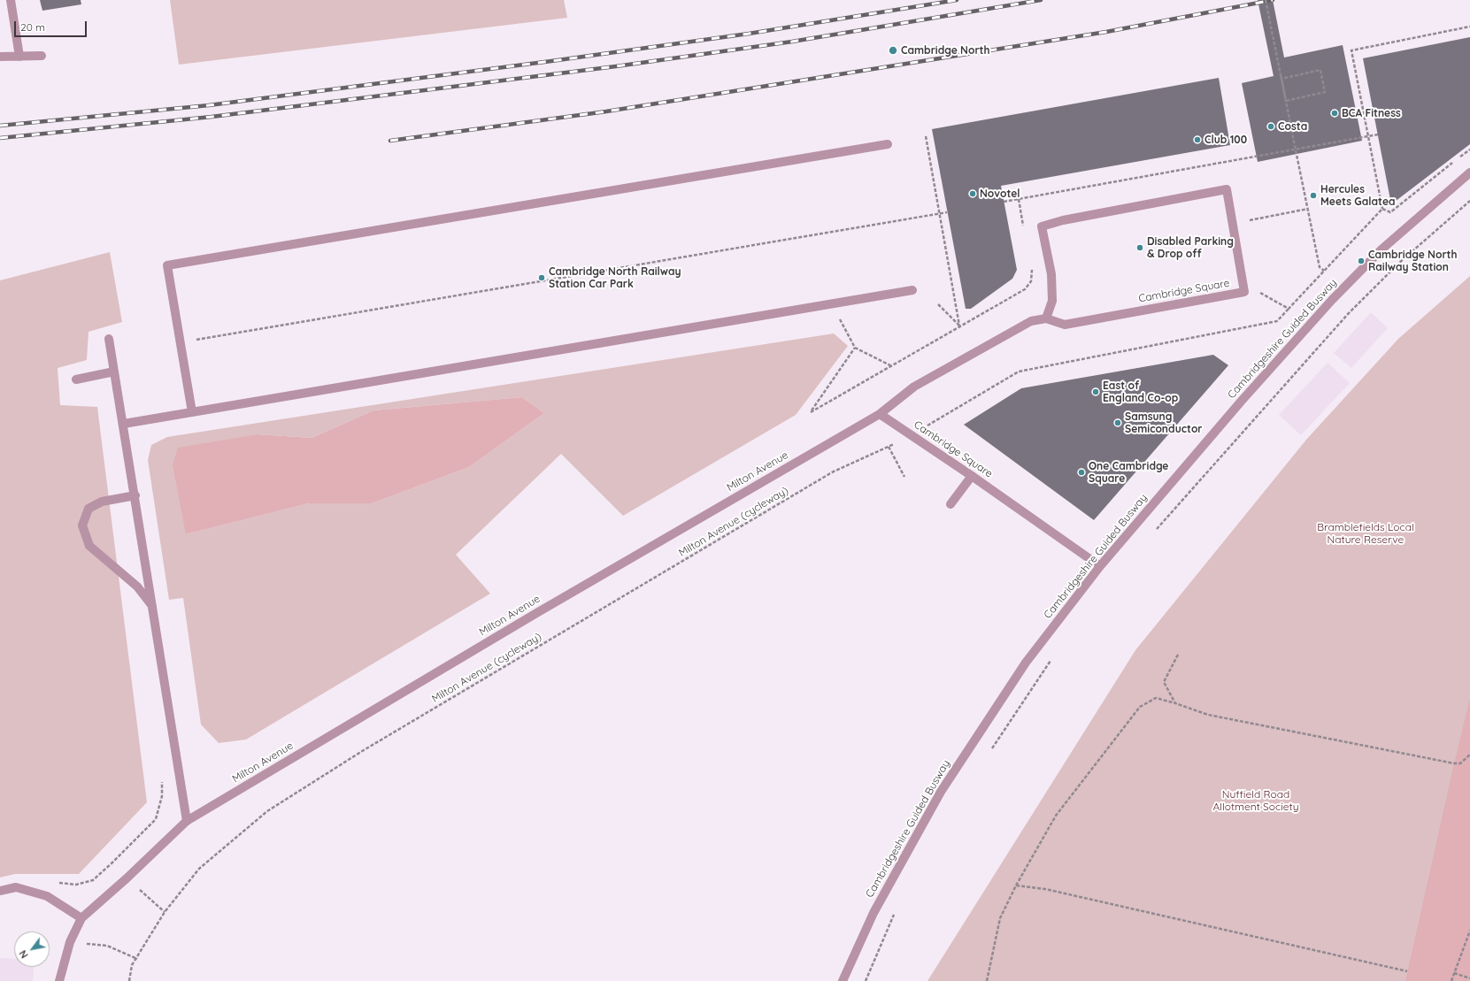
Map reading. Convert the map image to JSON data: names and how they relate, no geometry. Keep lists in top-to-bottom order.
{
  "streets": {
    "street": ["Cambridge Square", "Cambridgeshire Guided Busway", "Milton Avenue"],
    "path": ["Milton Avenue (cycleway)"]
  },
  "crossings": [
    ["Cambridge Square", "Cambridgeshire Guided Busway"],
    ["Cambridge Square", "Milton Avenue"]
  ],
  "parks": ["Bramblefields Local Nature Reserve", "Nuffield Road Allotment Society"],
  "places": [
    "Cambridge North",
    "BCA Fitness",
    "Costa",
    "Club 100",
    "Novotel",
    "Hercules Meets Galatea",
    "Disabled Parking & Drop off",
    "Cambridge North Railway Station",
    "Cambridge North Railway Station Car Park",
    "East of England Co-op",
    "Samsung Semiconductor",
    "One Cambridge Square"
  ],
  "scale_bar": "20 m",
  "north": "bottom left"
}
